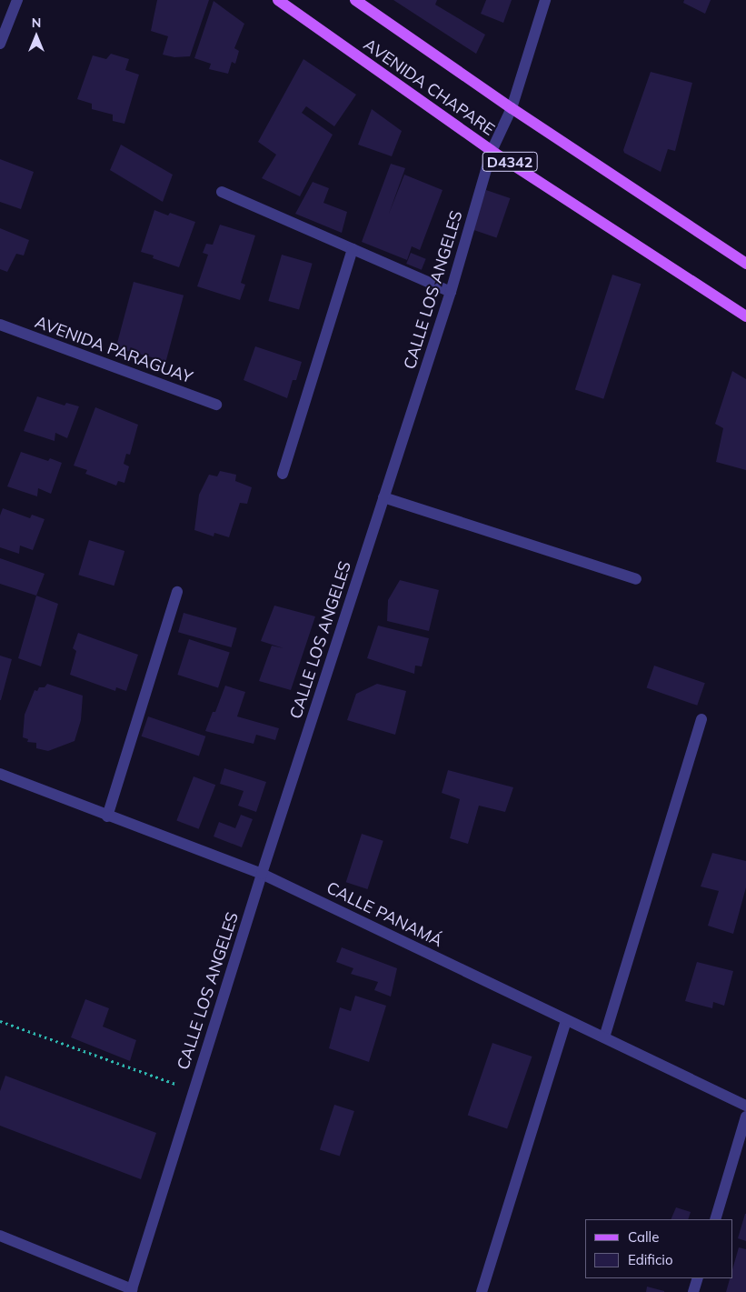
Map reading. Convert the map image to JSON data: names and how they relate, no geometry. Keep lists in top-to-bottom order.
{
  "streets": {
    "main road": ["AVENIDA CHAPARE", "D4342"],
    "street": ["CALLE LOS ANGELES", "AVENIDA PARAGUAY", "CALLE PANAMÁ"]
  },
  "crossings": [
    ["AVENIDA CHAPARE", "CALLE LOS ANGELES"],
    ["CALLE LOS ANGELES", "CALLE PANAMÁ"]
  ],
  "legend": ["Calle", "Edificio"],
  "north": "top"
}
